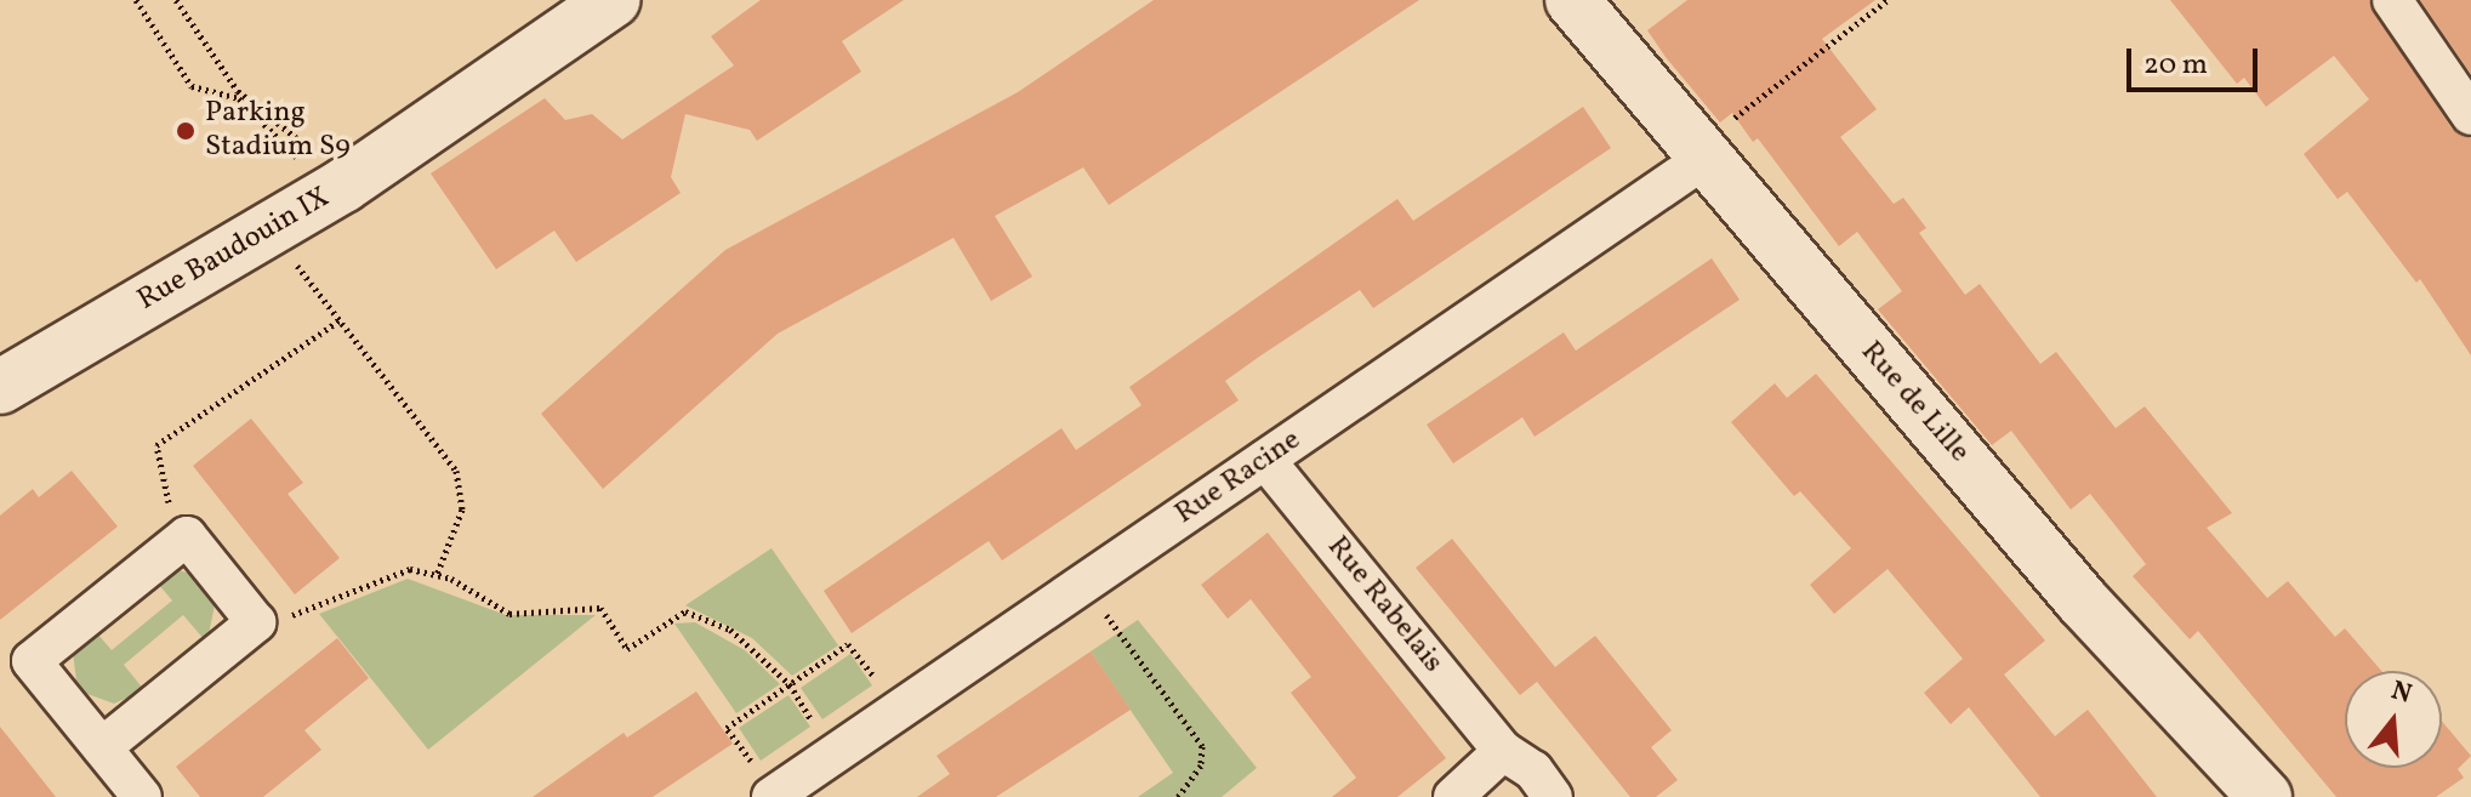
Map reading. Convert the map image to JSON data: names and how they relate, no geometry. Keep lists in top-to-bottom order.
{
  "streets": {
    "street": [
      "Rue Baudouin IX",
      "Rue de Lille",
      "Rue Racine",
      "Rue Rabelais"
    ]
  },
  "crossings": [
    ["Rue de Lille", "Rue Racine"],
    ["Rue Racine", "Rue Rabelais"]
  ],
  "places": ["Parking Stadium S9"],
  "scale_bar": "20 m",
  "north": "top"
}
